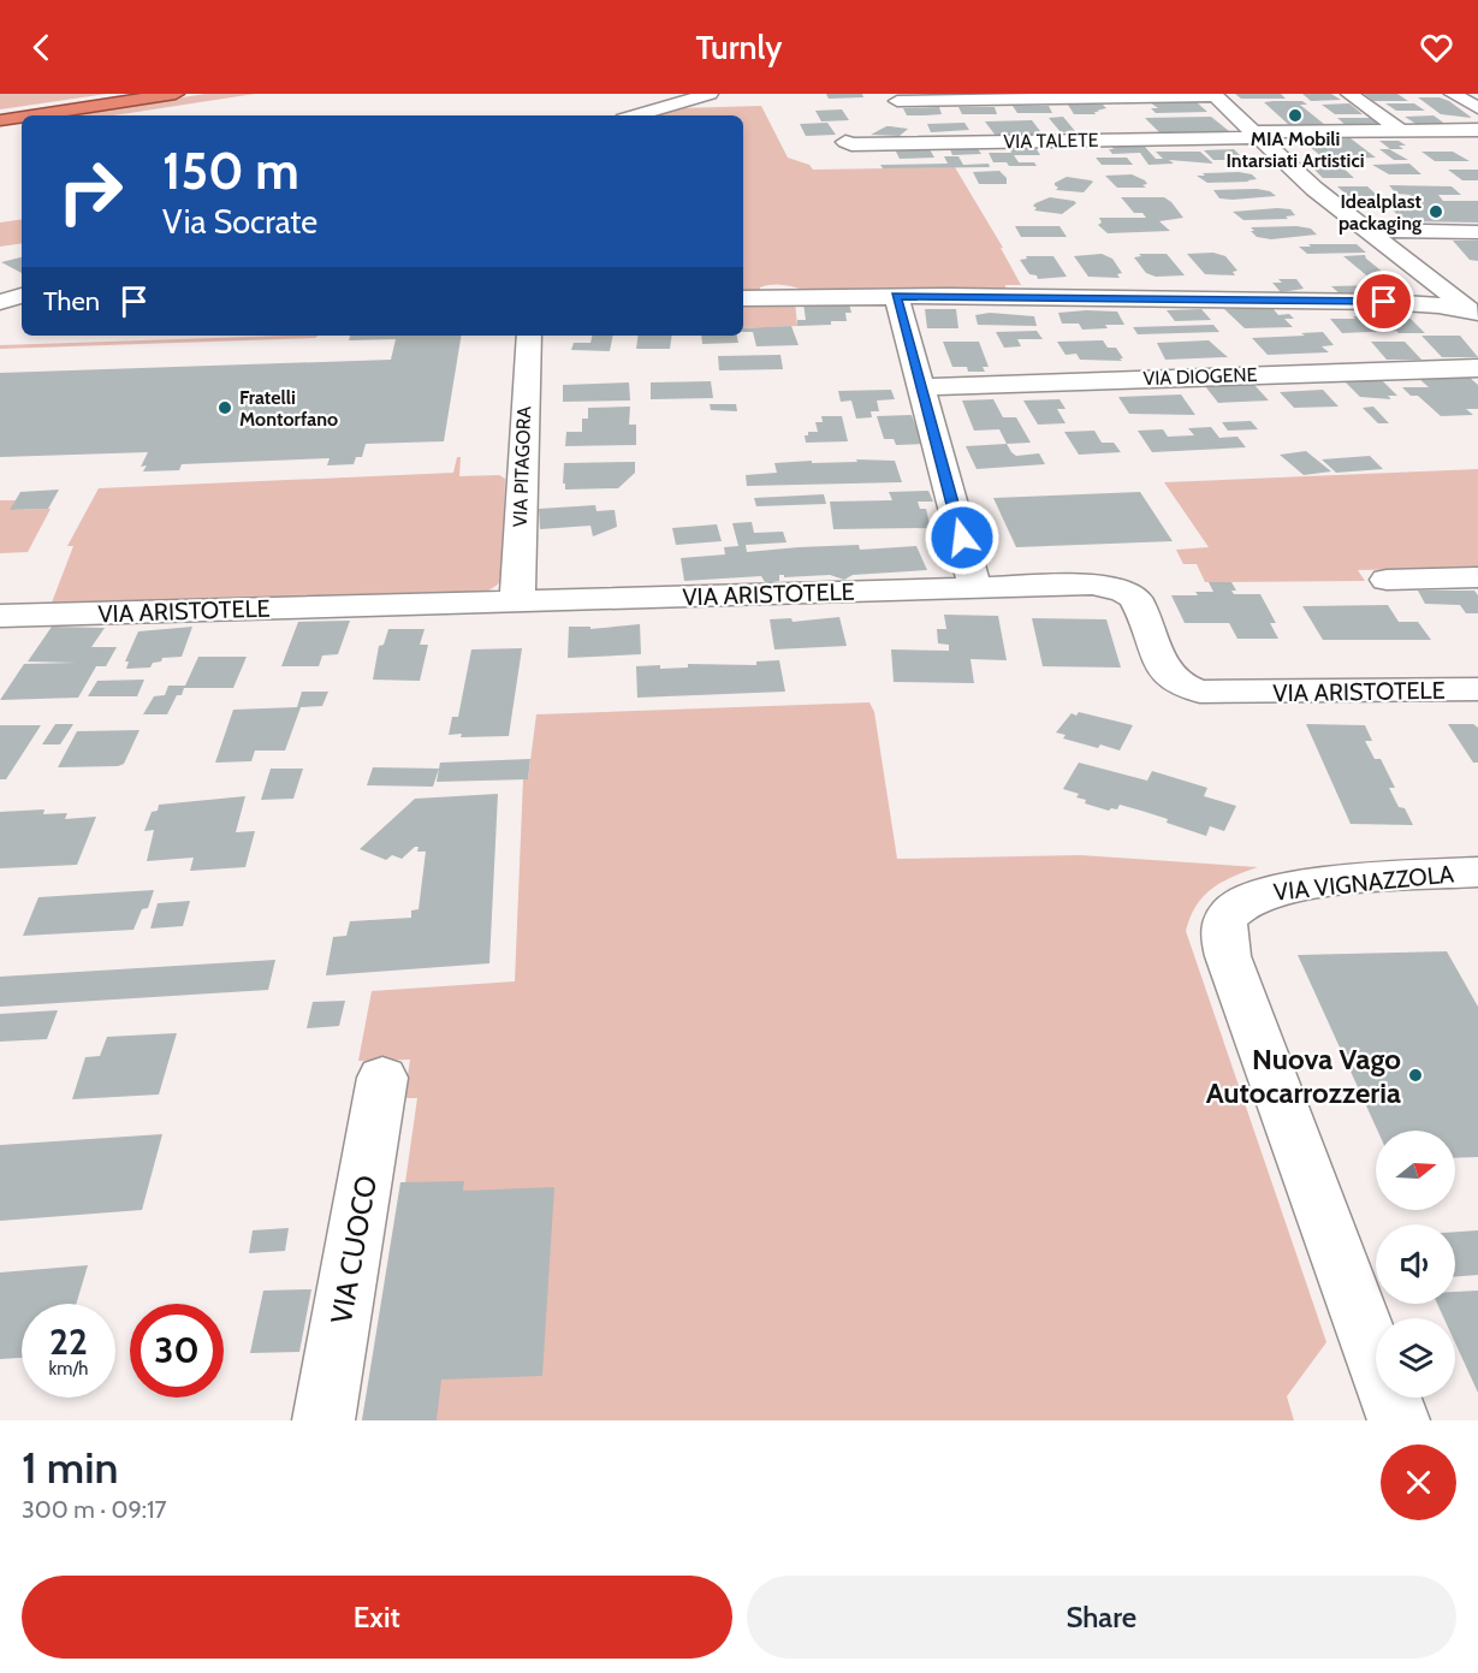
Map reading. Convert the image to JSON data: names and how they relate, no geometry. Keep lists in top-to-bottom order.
{
  "streets": {
    "street": [
      "VIA TALETE",
      "VIA DIOGENE",
      "VIA PITAGORA",
      "VIA ARISTOTELE",
      "VIA VIGNAZZOLA",
      "VIA CUOCO"
    ]
  },
  "crossings": [
    ["VIA PITAGORA", "VIA ARISTOTELE"]
  ],
  "places": [
    "MIA Mobili Intarsiati Artistici",
    "Idealplast packaging",
    "Fratelli Montorfano",
    "Nuova Vago Autocarrozzeria"
  ],
  "north": "right",
  "page": {
    "header": "Turnly",
    "turn": ["150 m", "Via Socrate"],
    "then": "Then",
    "speed": "22 km/h",
    "limit": "30",
    "heading": ["1 min", "300 m · 09:17"],
    "buttons": ["Exit", "Share"]
  }
}
